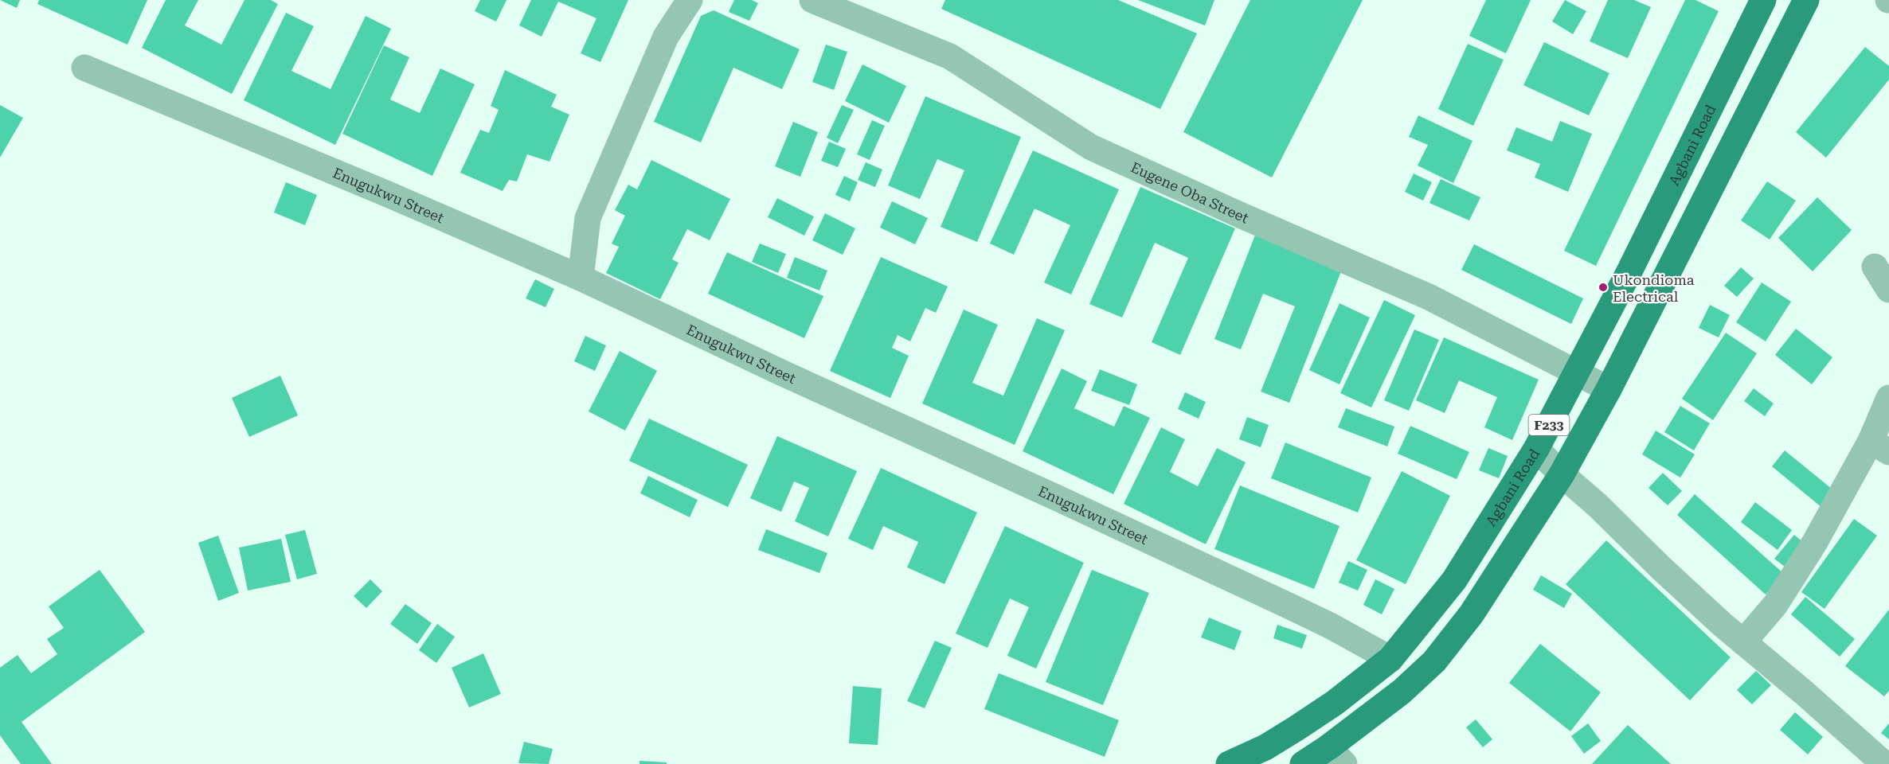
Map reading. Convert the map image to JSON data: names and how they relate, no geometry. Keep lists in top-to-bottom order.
{
  "streets": {
    "main road": ["Agbani Road", "F233"],
    "street": ["Eugene Oba Street", "Enugukwu Street"]
  },
  "crossings": [
    ["Agbani Road", "Eugene Oba Street"],
    ["Agbani Road", "Enugukwu Street"],
    ["Eugene Oba Street", "F233"]
  ],
  "places": ["Ukondioma Electrical"]
}
